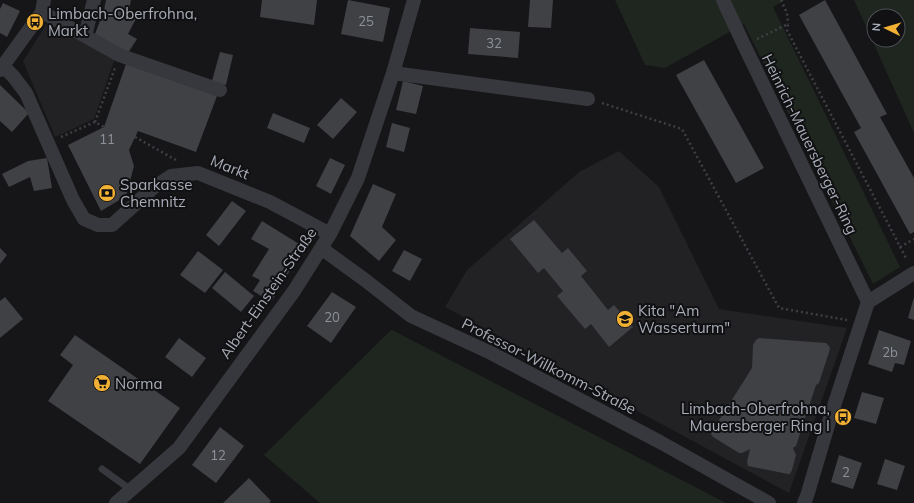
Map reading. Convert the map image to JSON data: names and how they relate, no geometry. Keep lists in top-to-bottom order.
{
  "streets": {
    "street": [
      "Heinrich-Mauersberger-Ring",
      "Markt",
      "Albert-Einstein-Straße",
      "Professor-Willkomm-Straße"
    ]
  },
  "crossings": [
    ["Markt", "Albert-Einstein-Straße"],
    ["Albert-Einstein-Straße", "Professor-Willkomm-Straße"]
  ],
  "places": {
    "bus stop": ["Limbach-Oberfrohna, Markt", "Limbach-Oberfrohna, Mauersberger Ring I"],
    "bank": ["Sparkasse Chemnitz"],
    "school or university": ["Kita \"Am Wasserturm\""],
    "supermarket": ["Norma"]
  },
  "house_numbers": [
    "25",
    "32",
    "11",
    "20",
    "2b",
    "12",
    "2"
  ],
  "north": "left"
}
